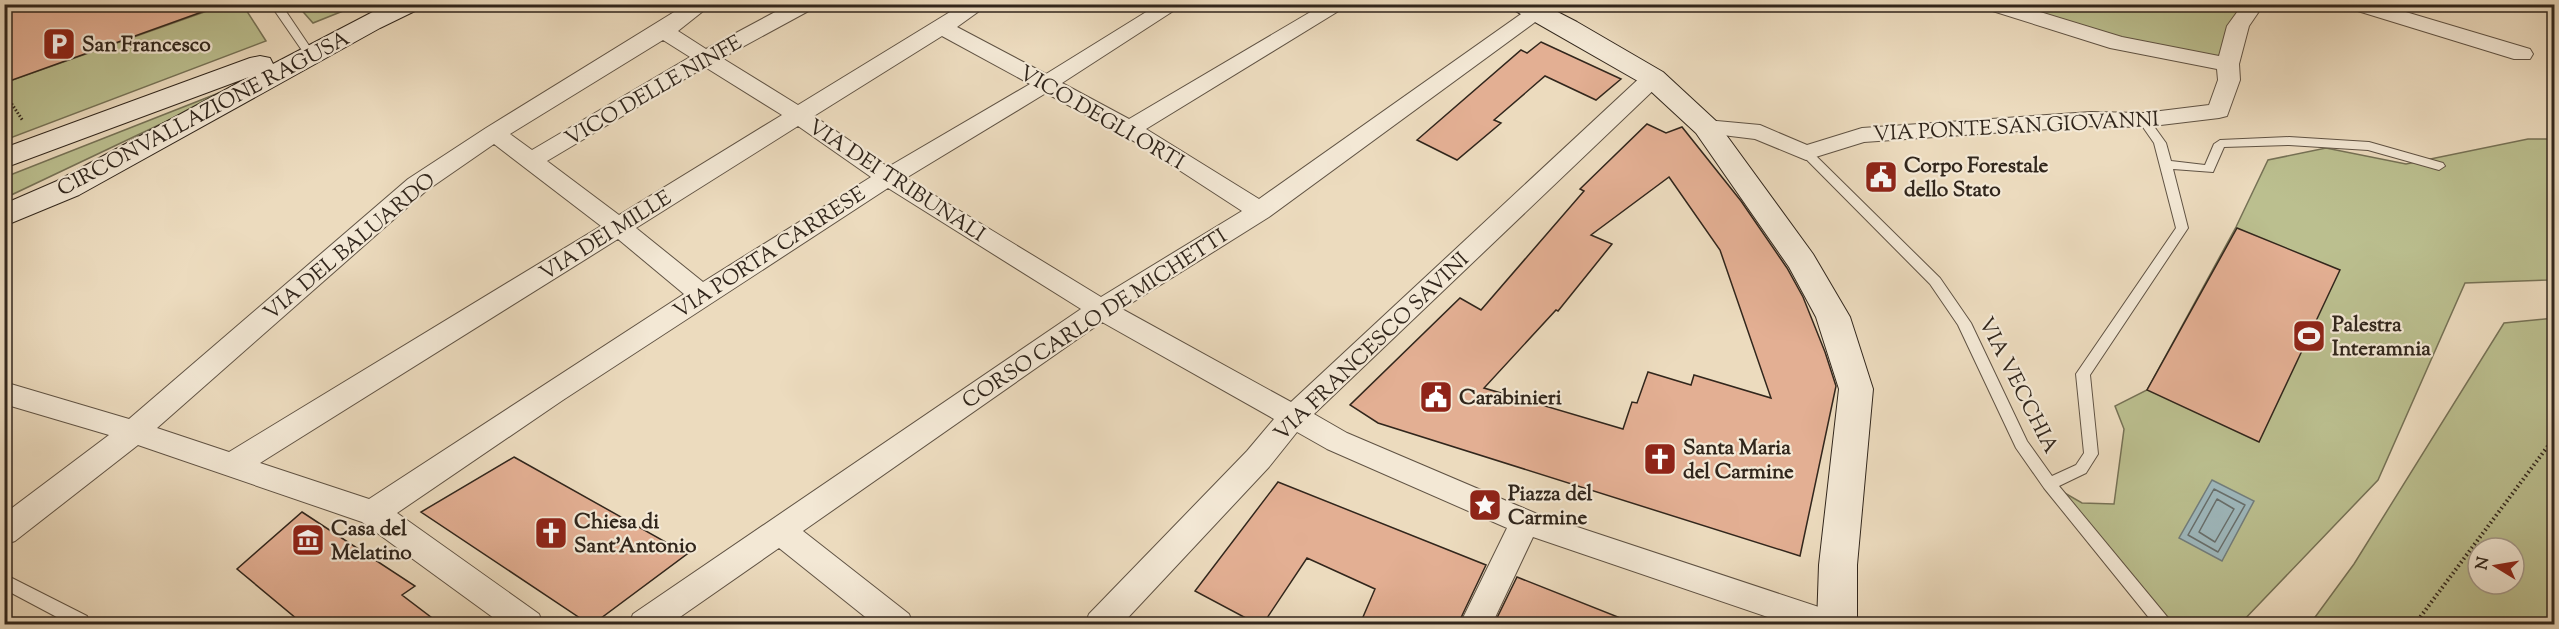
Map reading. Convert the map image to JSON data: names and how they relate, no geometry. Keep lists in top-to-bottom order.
{
  "streets": {
    "main road": ["CIRCONVALLAZIONE RAGUSA"],
    "street": [
      "VICO DELLE NINFE",
      "VICO DEGLI ORTI",
      "VIA PONTE SAN GIOVANNI",
      "VIA DEI TRIBUNALI",
      "VIA DEI MILLE",
      "VIA DEL BALUARDO",
      "VIA PORTA CARRESE",
      "CORSO CARLO DE MICHETTI",
      "VIA FRANCESCO SAVINI"
    ],
    "lane": ["VIA VECCHIA"]
  },
  "crossings": [
    ["VICO DELLE NINFE", "VIA DEI TRIBUNALI"],
    ["VICO DEGLI ORTI", "VIA DEI MILLE"],
    ["VICO DEGLI ORTI", "VIA PORTA CARRESE"],
    ["VICO DEGLI ORTI", "CORSO CARLO DE MICHETTI"],
    ["VIA PONTE SAN GIOVANNI", "VIA VECCHIA"],
    ["VIA DEI TRIBUNALI", "VIA DEI MILLE"],
    ["VIA DEI TRIBUNALI", "VIA DEL BALUARDO"],
    ["VIA DEI TRIBUNALI", "VIA PORTA CARRESE"],
    ["VIA DEI TRIBUNALI", "CORSO CARLO DE MICHETTI"],
    ["VIA DEI TRIBUNALI", "VIA FRANCESCO SAVINI"]
  ],
  "places": {
    "parking": ["San Francesco"],
    "public building": ["Corpo Forestale dello Stato", "Carabinieri"],
    "sports": ["Palestra Interamnia"],
    "church": ["Santa Maria del Carmine", "Chiesa di Sant'Antonio"],
    "place": ["Piazza del Carmine"],
    "museum": ["Casa del Melatino"]
  },
  "north": "left"
}
